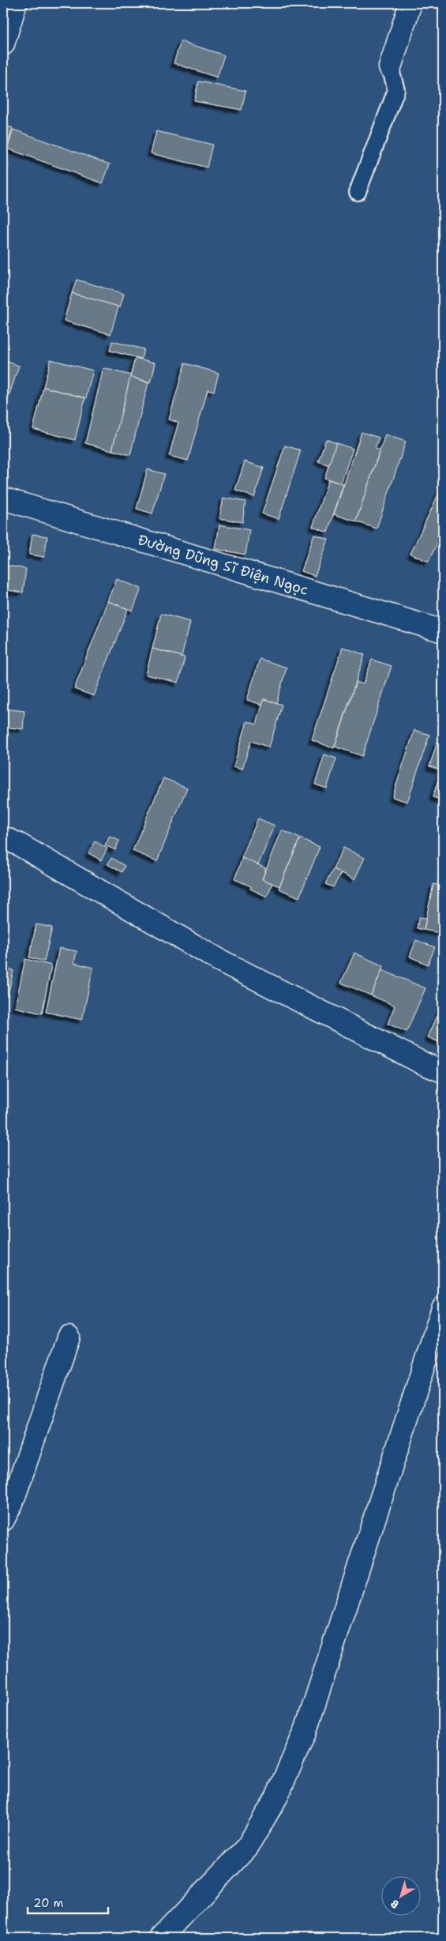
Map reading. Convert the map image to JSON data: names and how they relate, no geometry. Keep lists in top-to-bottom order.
{
  "streets": {
    "street": ["Đường Dũng Sĩ Điện Ngọc"]
  },
  "scale_bar": "20 m",
  "north": "bottom left"
}
